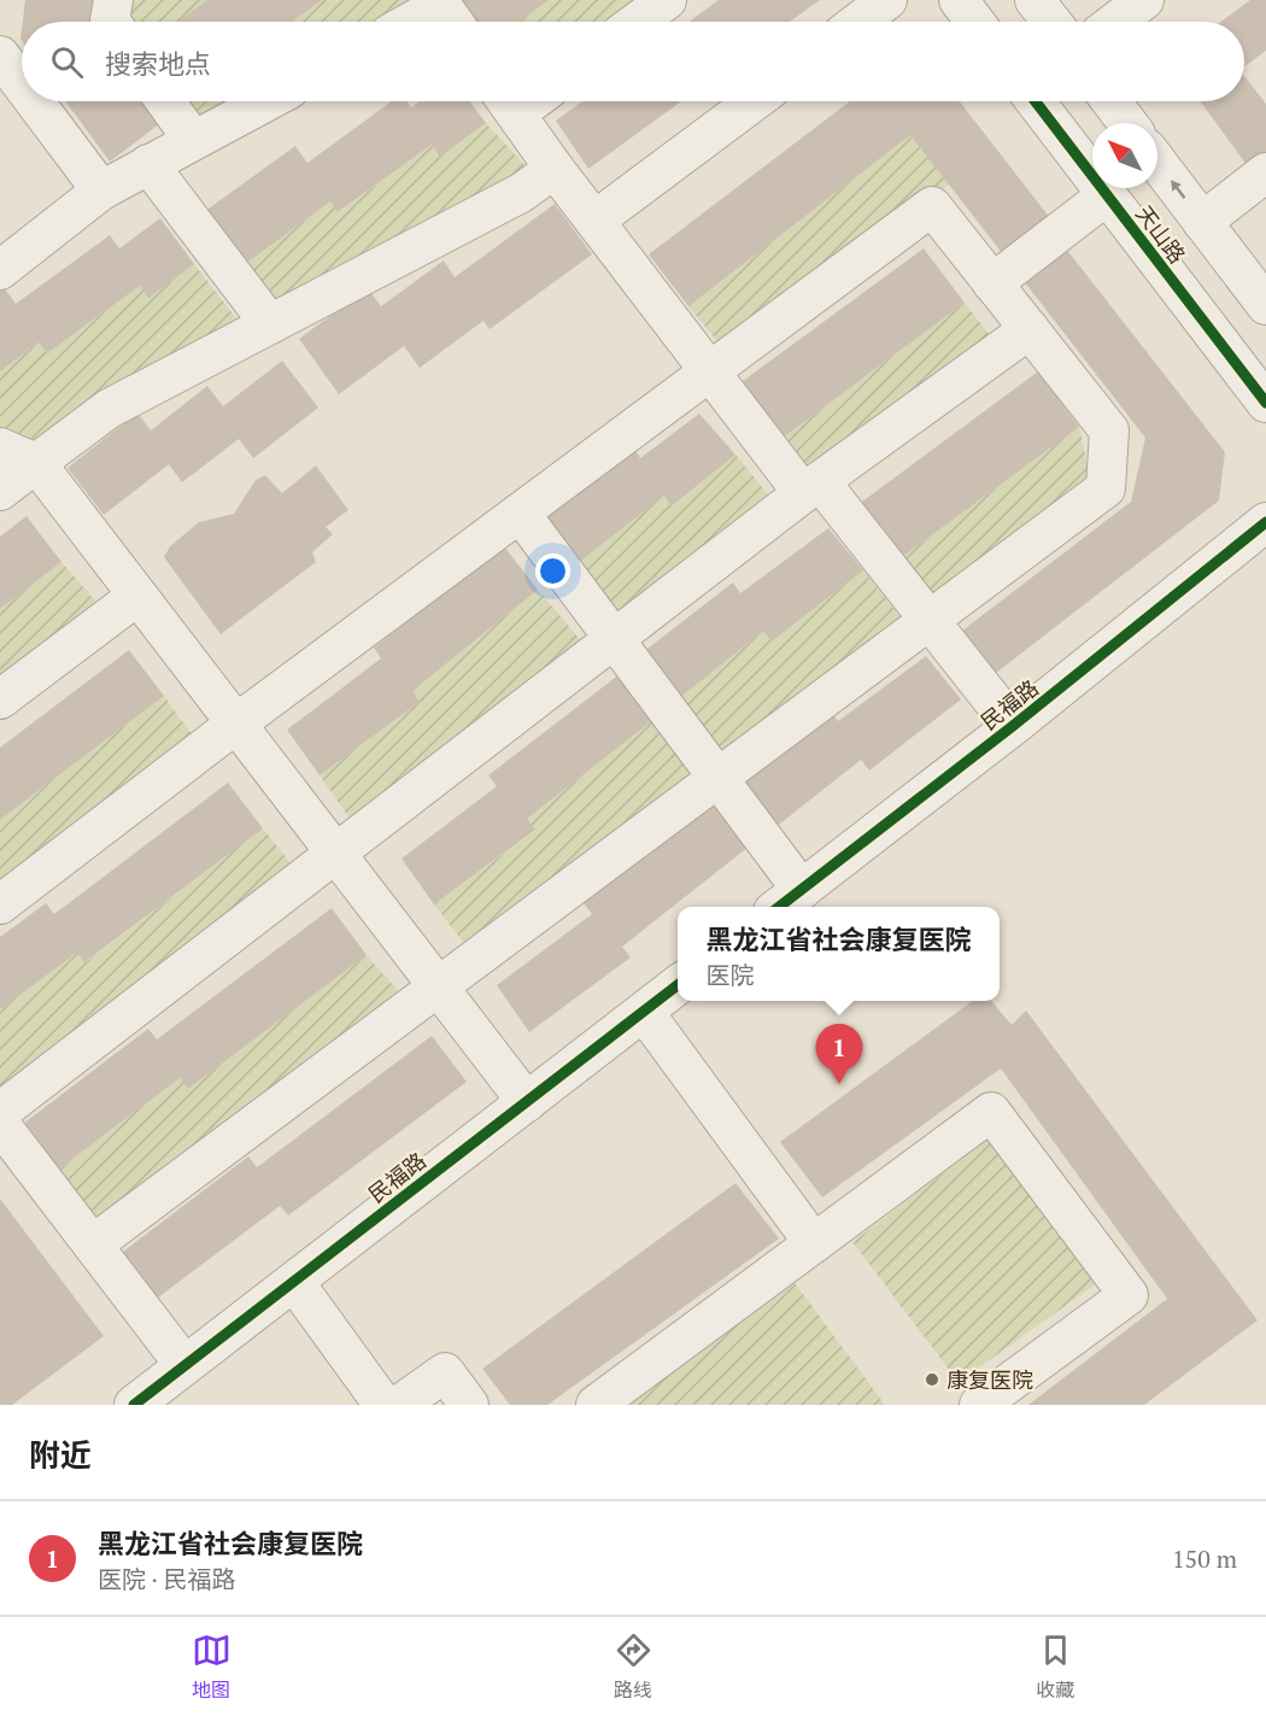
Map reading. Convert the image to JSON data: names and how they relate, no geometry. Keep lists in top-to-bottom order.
{
  "streets": {
    "street": ["天山路", "民福路"]
  },
  "places": ["康复医院"],
  "north": "top left",
  "page": {
    "search": "搜索地点",
    "popup": ["黑龙江省社会康复医院", "医院"],
    "pins": "1",
    "heading": "附近",
    "list": [
      {
        "mark": "1",
        "name": "黑龙江省社会康复医院",
        "note": "医院 · 民福路",
        "value": "150 m"
      }
    ],
    "nav": ["地图", "路线", "收藏"]
  }
}
